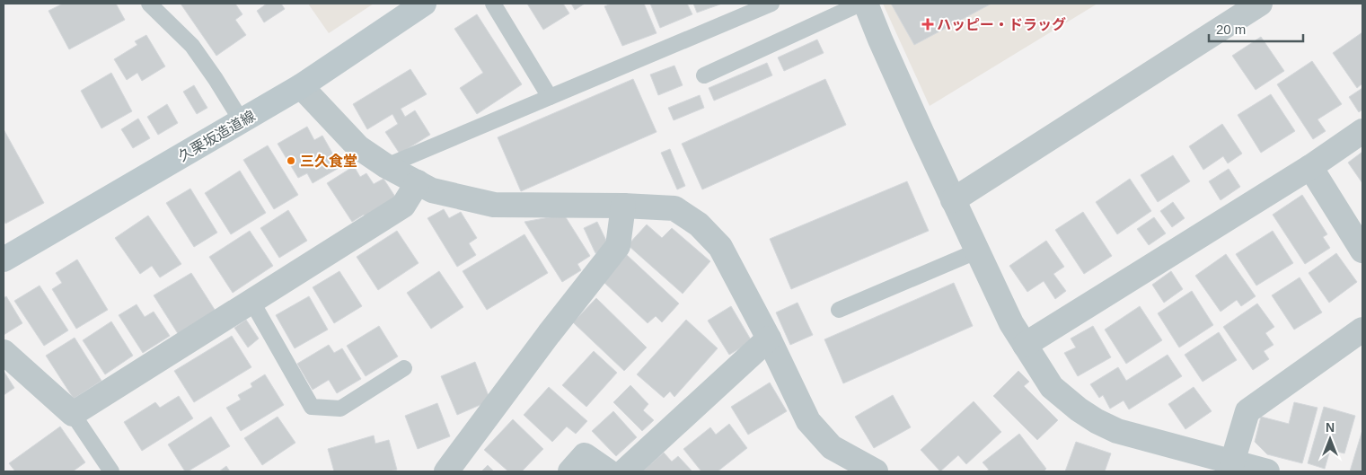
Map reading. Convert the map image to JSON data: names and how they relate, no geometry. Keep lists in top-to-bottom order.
{
  "streets": {
    "main road": ["久栗坂造道線"]
  },
  "places": {
    "health": ["ハッピー・ドラッグ"],
    "other": ["三久食堂"]
  },
  "scale_bar": "20 m",
  "north": "top"
}
